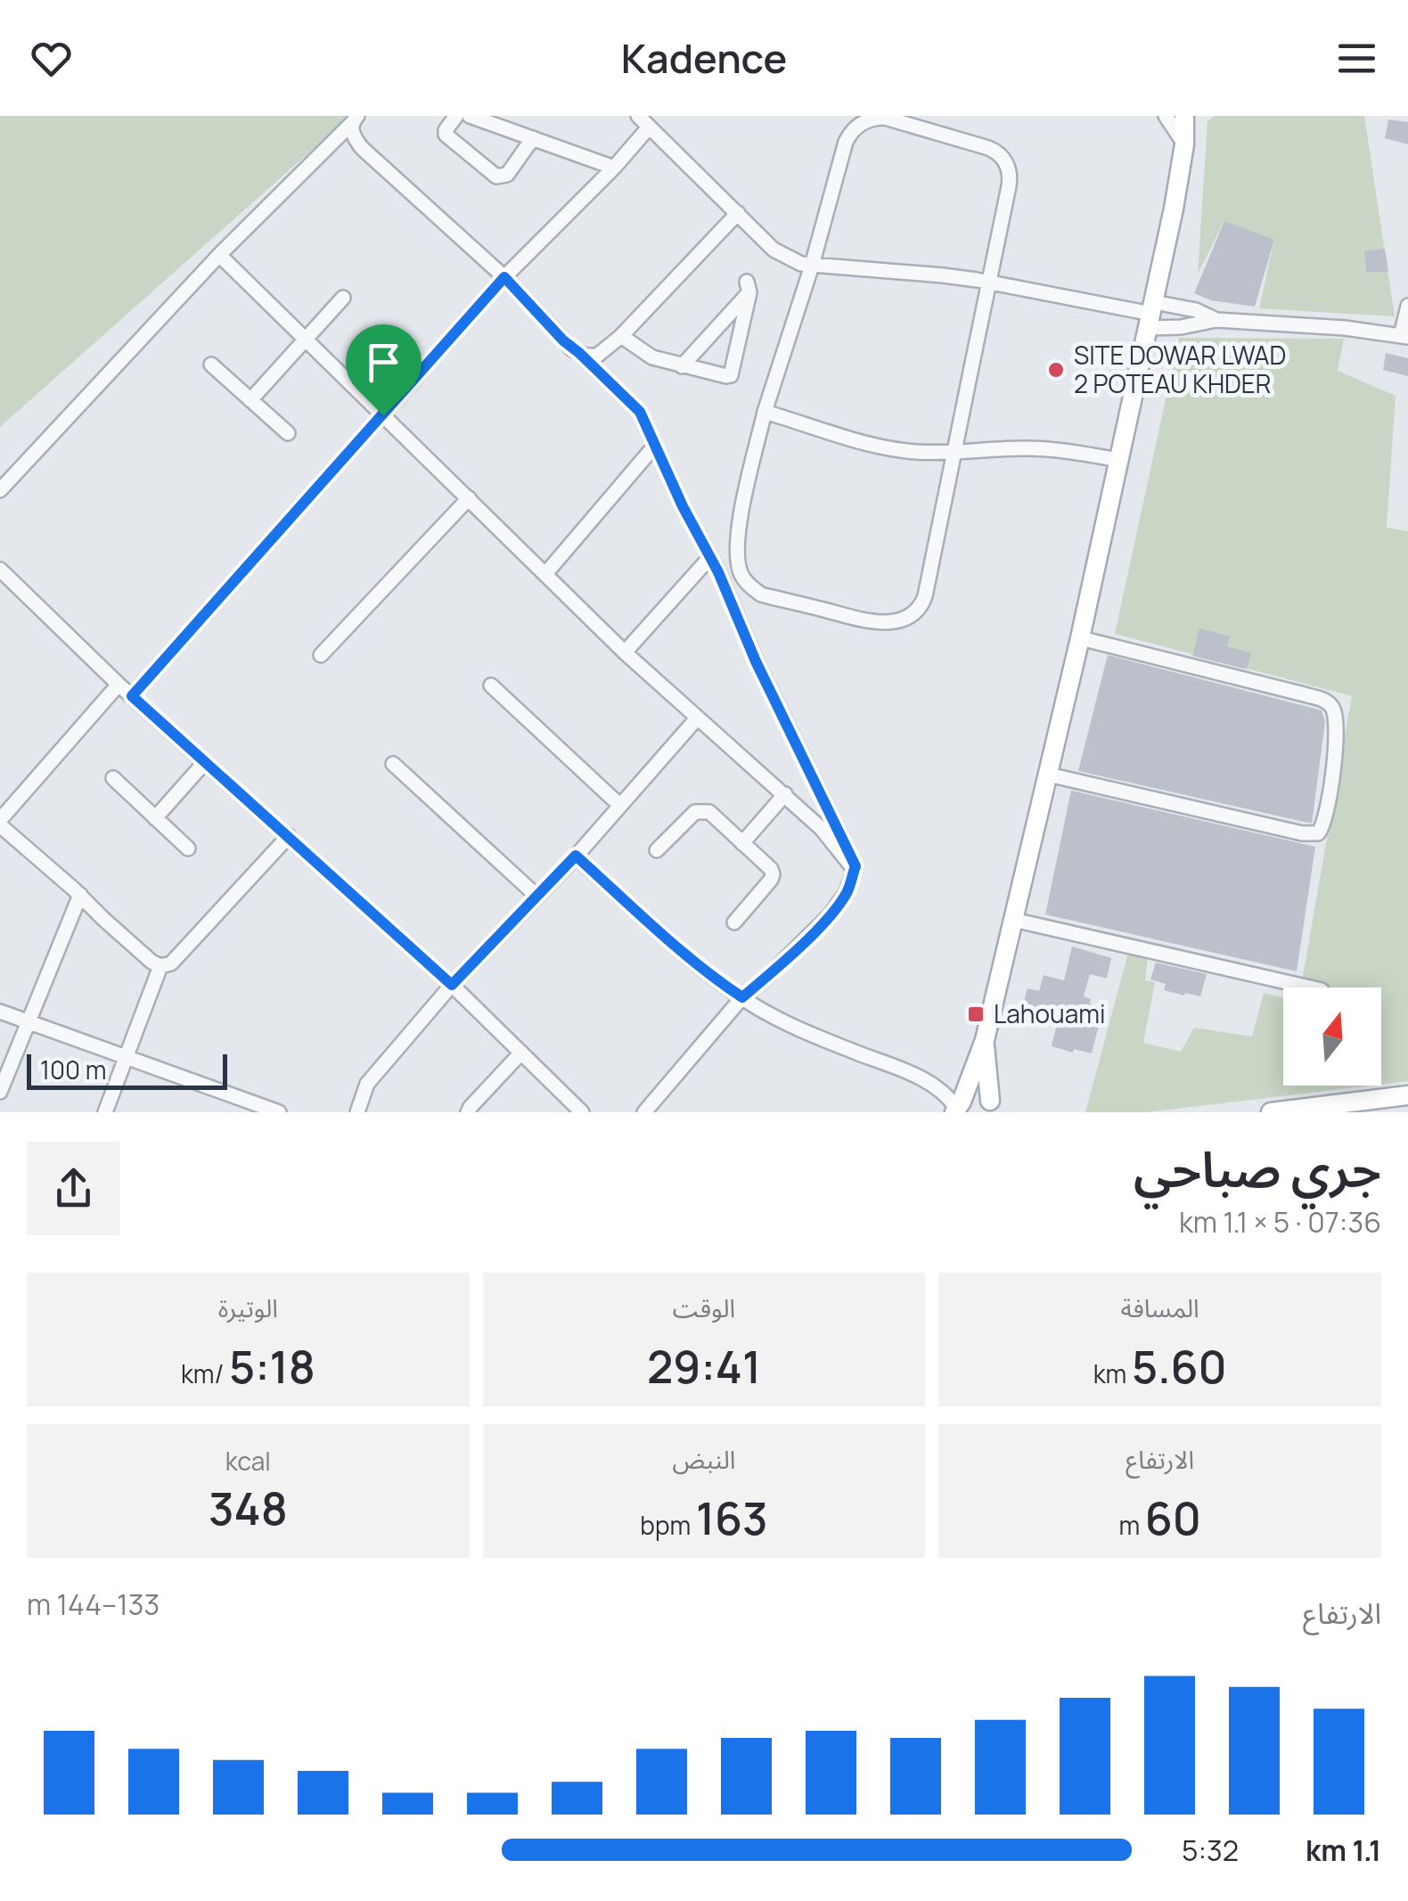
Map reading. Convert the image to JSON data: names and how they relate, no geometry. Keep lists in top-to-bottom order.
{
  "places": {
    "other": ["SITE DOWAR LWAD 2 POTEAU KHDER"],
    "transit": ["Lahouami"]
  },
  "scale_bar": "100 m",
  "north": "top",
  "page": {
    "header": "Kadence",
    "scale": "100 m",
    "heading": ["جري صباحي", "07:36 · 5 × 1.1 km"],
    "stats": [
      ["المسافة", "5.60 km"],
      ["الوقت", "29:41"],
      ["الوتيرة", "5:18 /km"],
      ["الارتفاع", "60 m"],
      ["النبض", "163 bpm"],
      ["kcal", "348"]
    ],
    "chart": ["الارتفاع", "133–144 m"],
    "list": [
      {
        "name": "1.1 km",
        "note": "5:32"
      }
    ]
  }
}
